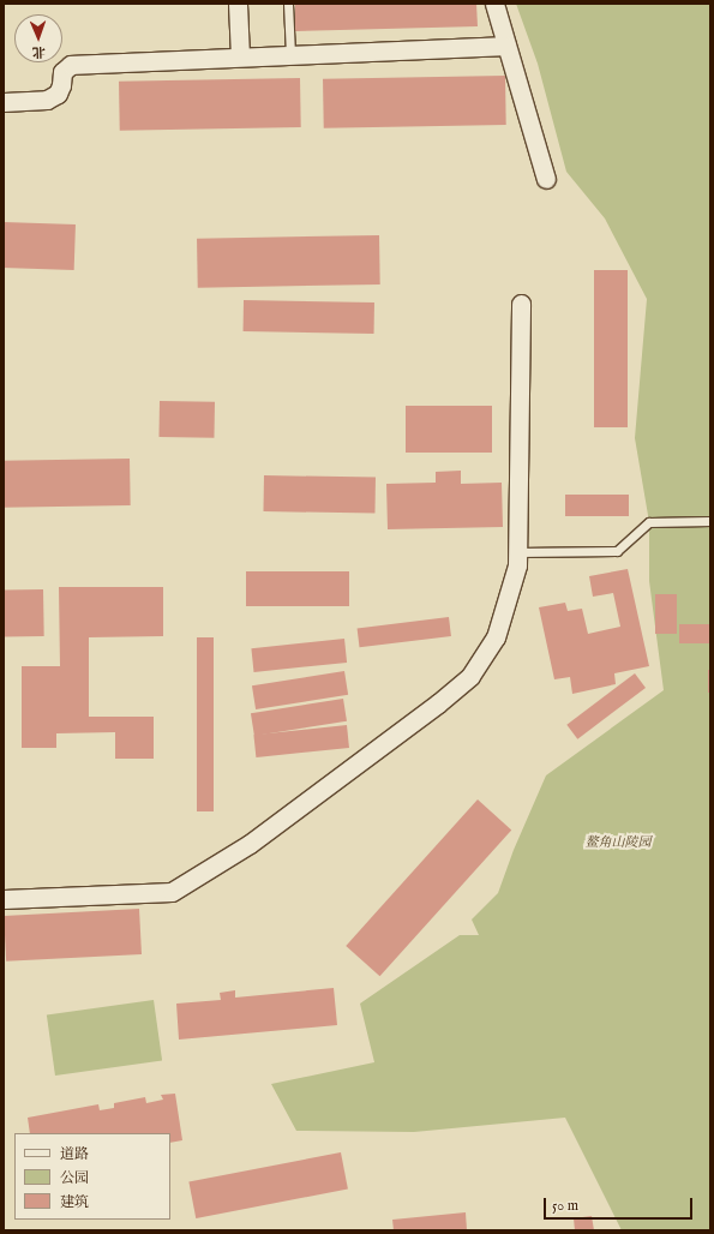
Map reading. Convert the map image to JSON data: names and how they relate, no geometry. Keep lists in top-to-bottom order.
{
  "parks": ["鳌角山陵园"],
  "legend": ["道路", "公园", "建筑"],
  "scale_bar": "50 m",
  "north": "bottom"
}
